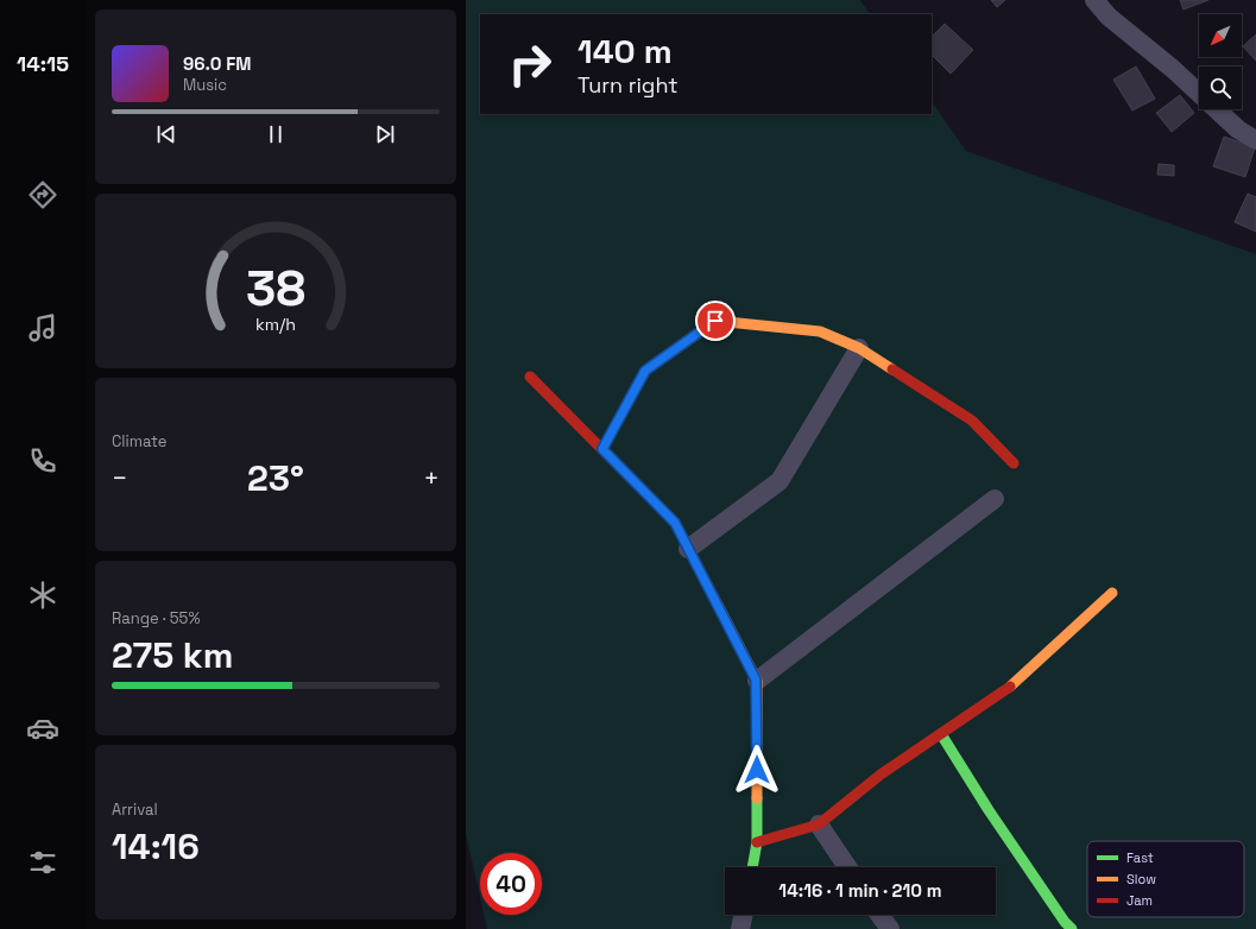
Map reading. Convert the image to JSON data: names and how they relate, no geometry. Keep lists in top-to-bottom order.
{
  "legend": ["Fast", "Slow", "Jam"],
  "north": "bottom left",
  "page": {
    "tabs": "14:15",
    "turn": ["140 m", "Turn right"],
    "song": ["96.0 FM", "Music"],
    "tile": [
      "Climate",
      ["Range · 55%", "275 km"],
      ["Arrival", "14:16"]
    ],
    "heat": ["−", "23°", "+"],
    "limit": "40",
    "trip": "14:16 · 1 min · 210 m",
    "gauge": ["38", "km/h"]
  }
}
